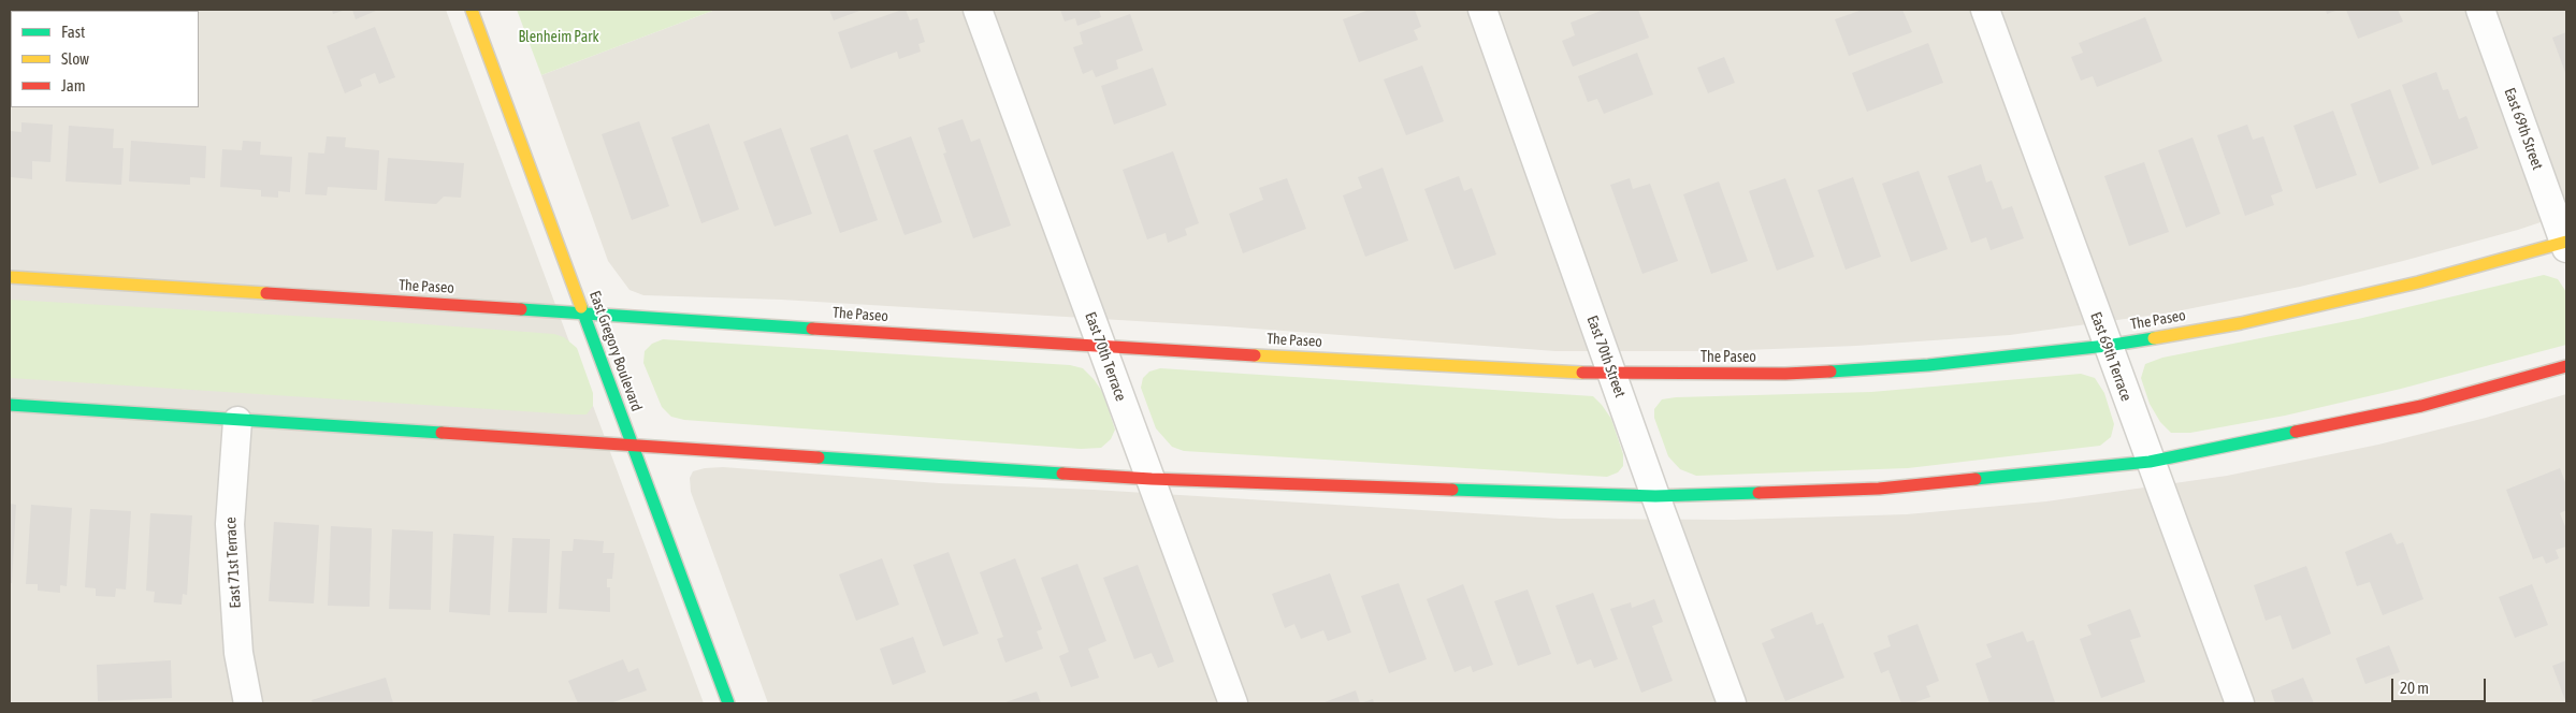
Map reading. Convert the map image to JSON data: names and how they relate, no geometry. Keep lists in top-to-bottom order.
{
  "streets": {
    "main road": ["The Paseo", "East Gregory Boulevard"],
    "street": [
      "East 69th Street",
      "East 70th Terrace",
      "East 70th Street",
      "East 69th Terrace",
      "East 71st Terrace"
    ]
  },
  "crossings": [
    ["East 69th Street", "The Paseo"],
    ["The Paseo", "East Gregory Boulevard"],
    ["The Paseo", "East 70th Terrace"],
    ["The Paseo", "East 70th Street"],
    ["The Paseo", "East 69th Terrace"]
  ],
  "parks": ["Blenheim Park"],
  "legend": ["Fast", "Slow", "Jam"],
  "scale_bar": "20 m"
}
